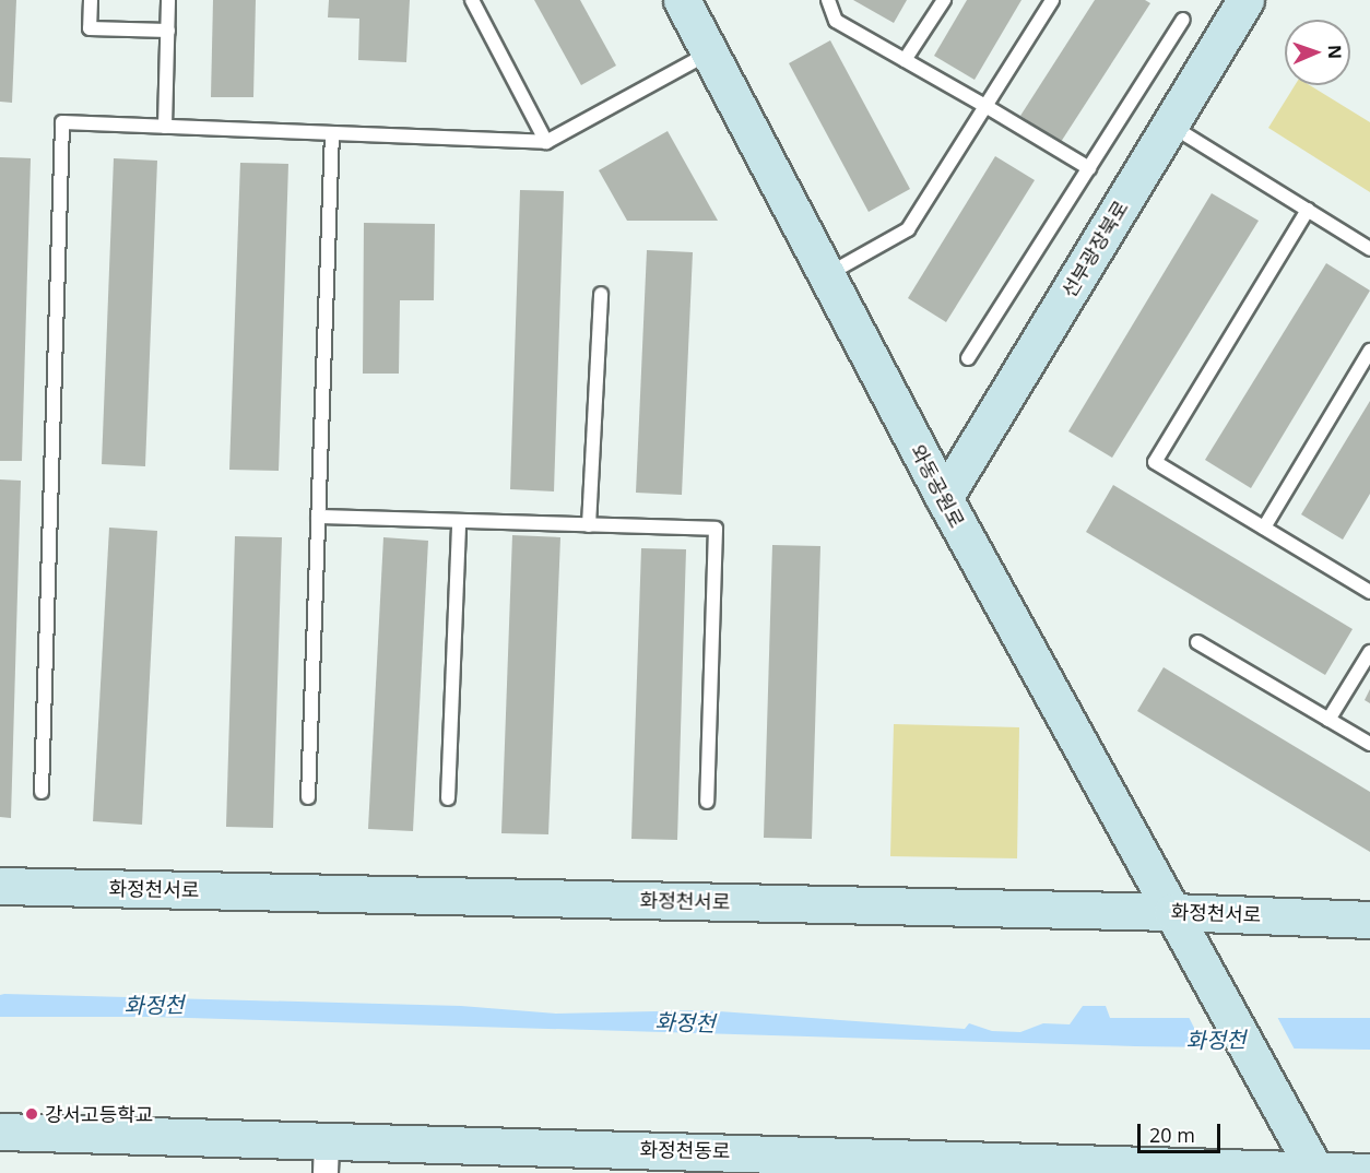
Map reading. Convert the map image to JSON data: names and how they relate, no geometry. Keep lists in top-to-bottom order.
{
  "streets": {
    "street": [
      "선부광장북로",
      "와동공원로",
      "화정천서로",
      "화정천동로"
    ]
  },
  "crossings": [
    ["선부광장북로", "와동공원로"],
    ["와동공원로", "화정천서로"],
    ["와동공원로", "화정천동로"]
  ],
  "water": ["화정천"],
  "places": ["강서고등학교"],
  "scale_bar": "20 m",
  "north": "right"
}
